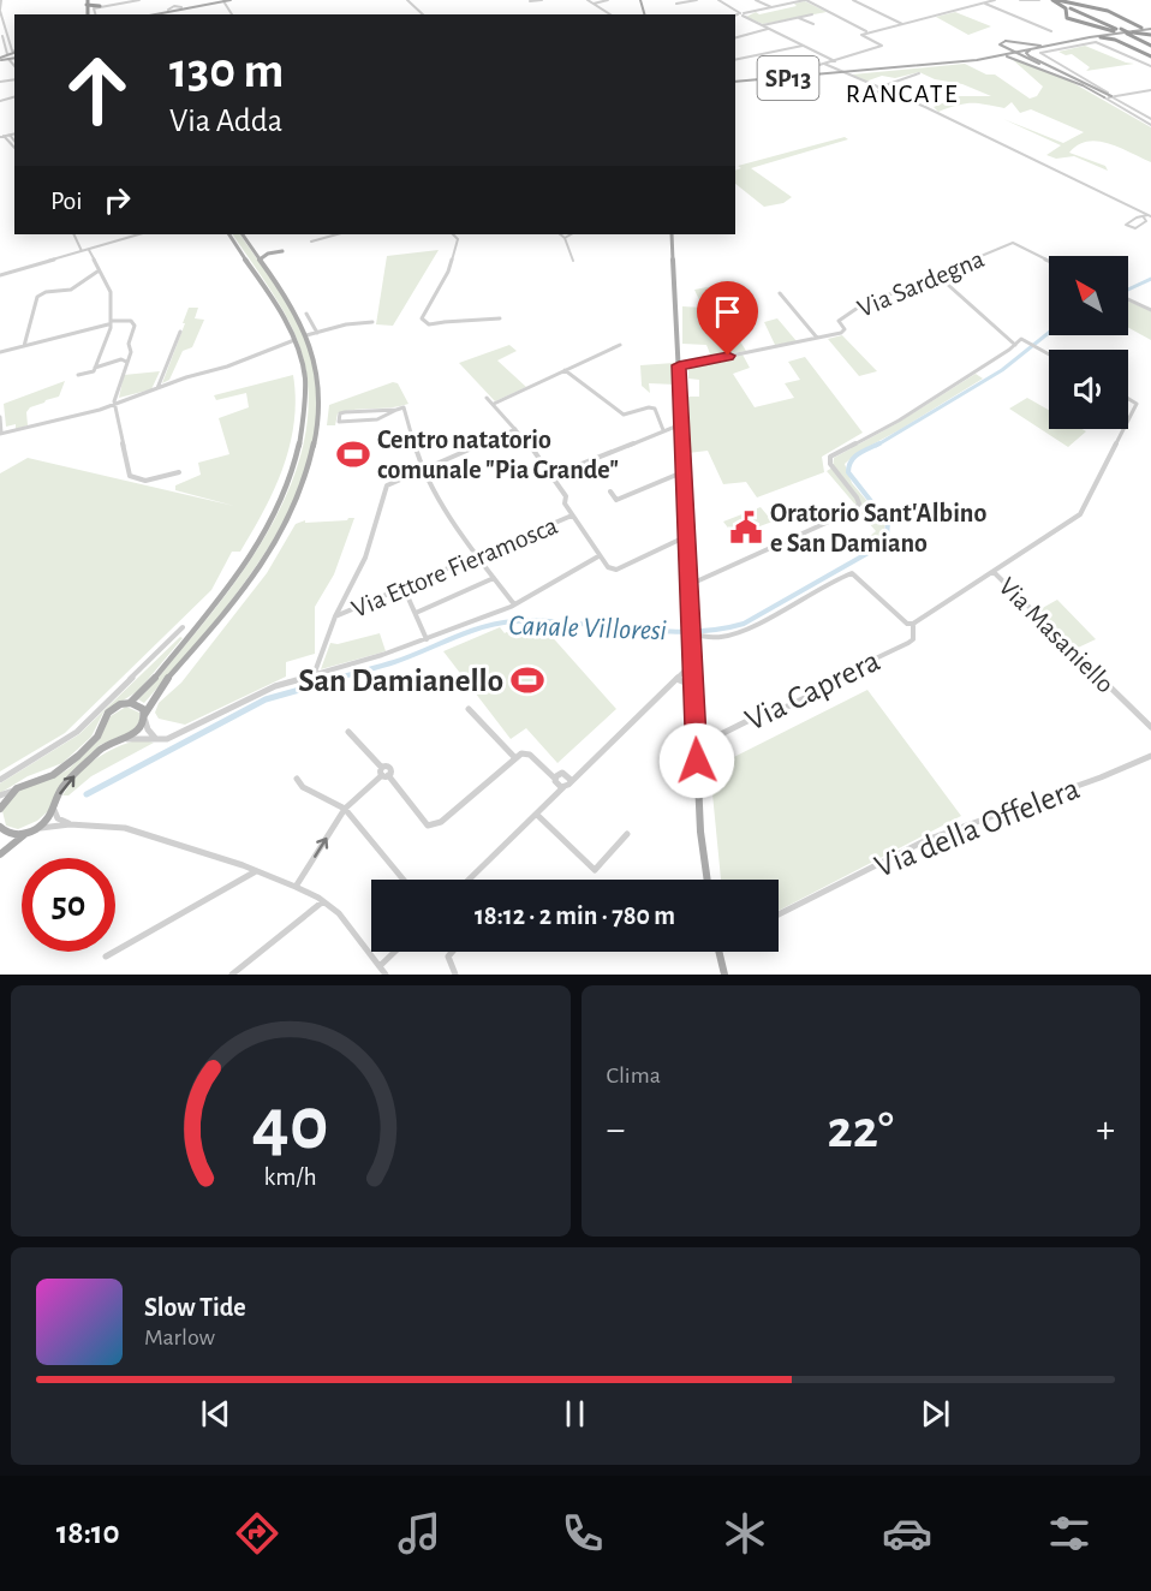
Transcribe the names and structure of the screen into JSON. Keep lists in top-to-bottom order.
{
  "streets": {
    "main road": ["SP13"],
    "street": [
      "Via Sardegna",
      "Via Ettore Fieramosca",
      "Via Masaniello",
      "Via Caprera",
      "Via della Offelera"
    ]
  },
  "districts": ["RANCATE"],
  "water": ["Canale Villoresi"],
  "places": {
    "sports": ["Centro natatorio comunale \"Pia Grande\"", "San Damianello"],
    "public building": ["Oratorio Sant'Albino e San Damiano"]
  },
  "north": "top left",
  "page": {
    "turn": ["130 m", "Via Adda"],
    "then": "Poi",
    "limit": "50",
    "trip": "18:12 · 2 min · 780 m",
    "tile": "Clima",
    "heat": ["−", "22°", "+"],
    "song": ["Slow Tide", "Marlow"],
    "tabs": "18:10",
    "gauge": ["40", "km/h"]
  }
}
